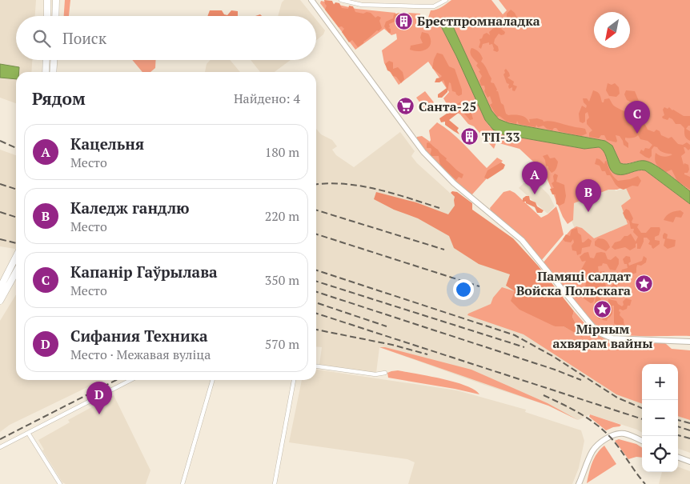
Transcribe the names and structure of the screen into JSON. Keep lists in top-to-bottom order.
{
  "places": {
    "building": ["Брестпромналадка", "ТП-33"],
    "supermarket": ["Санта-25"],
    "place": ["Памяці салдат Войска Польскага", "Мірным ахвярам вайны"]
  },
  "north": "bottom left",
  "page": {
    "search": "Поиск",
    "heading": ["Рядом", "Найдено: 4"],
    "pins": [
      "C",
      "A",
      "B",
      "D"
    ],
    "list": [
      {
        "mark": "A",
        "name": "Кацельня",
        "note": "Место",
        "value": "180 m"
      },
      {
        "mark": "B",
        "name": "Каледж гандлю",
        "note": "Место",
        "value": "220 m"
      },
      {
        "mark": "C",
        "name": "Капанір Гаўрылава",
        "note": "Место",
        "value": "350 m"
      },
      {
        "mark": "D",
        "name": "Сифания Техника",
        "note": "Место · Межавая вуліца",
        "value": "570 m"
      }
    ],
    "map_buttons": ["+", "−"]
  }
}
